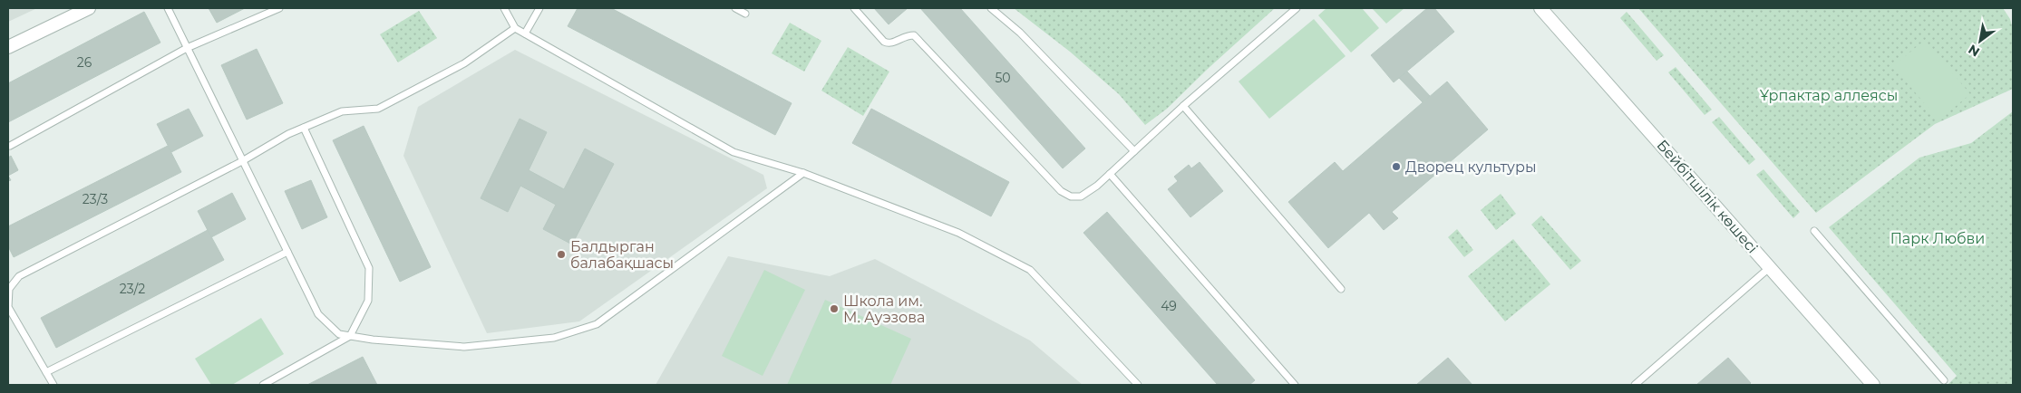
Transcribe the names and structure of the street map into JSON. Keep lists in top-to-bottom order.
{
  "streets": {
    "street": ["Бейбітшілік көшесі"]
  },
  "parks": ["Ұрпактар аллеясы", "Парк Любви"],
  "places": ["Дворец культуры", "Балдырган балабақшасы", "Школа им. М. Ауэзова"],
  "house_numbers": [
    "26",
    "50",
    "23/3",
    "23/2",
    "49"
  ],
  "north": "bottom left"
}
